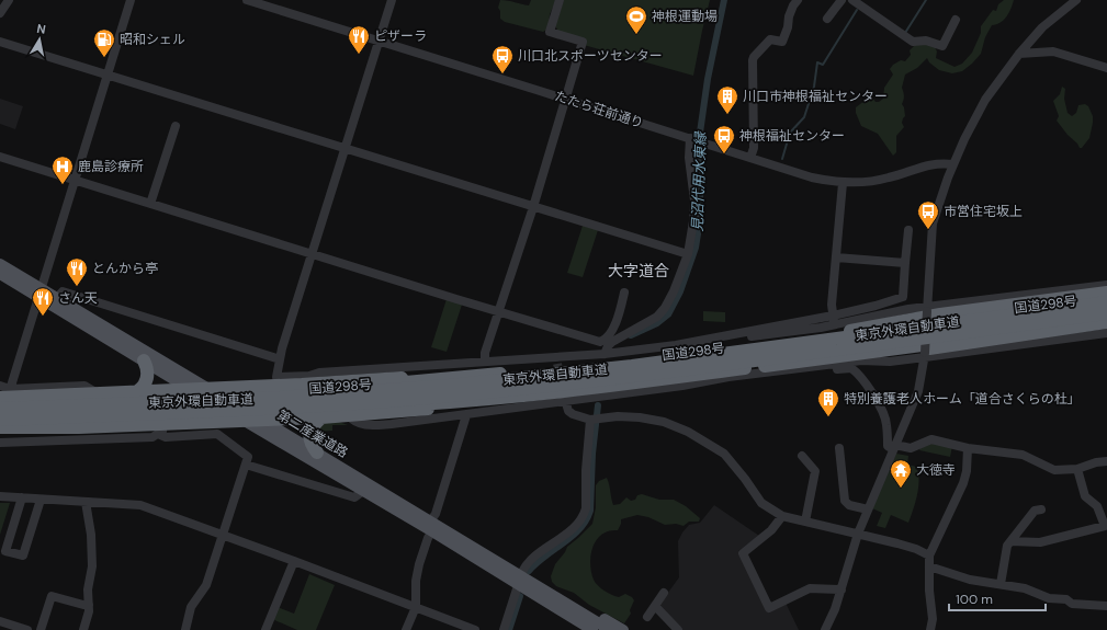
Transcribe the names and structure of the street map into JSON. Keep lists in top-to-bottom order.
{
  "streets": {
    "highway": ["国道298号", "東京外環自動車道"],
    "main road": ["第二産業道路"],
    "street": ["たたら荘前通り"]
  },
  "districts": ["大字道合"],
  "water": ["見沼代用水東縁"],
  "places": {
    "sports": ["神根運動場"],
    "restaurant": ["ピザーラ", "とんから亭", "さん天"],
    "fuel station": ["昭和シェル"],
    "bus stop": ["川口北スポーツセンター", "神根福祉センター", "市営住宅坂上"],
    "building": ["川口市神根福祉センター", "特別養護老人ホーム「道合さくらの杜」"],
    "hospital": ["鹿島診療所"],
    "temple": ["大徳寺"]
  },
  "scale_bar": "100 m",
  "north": "top"
}
